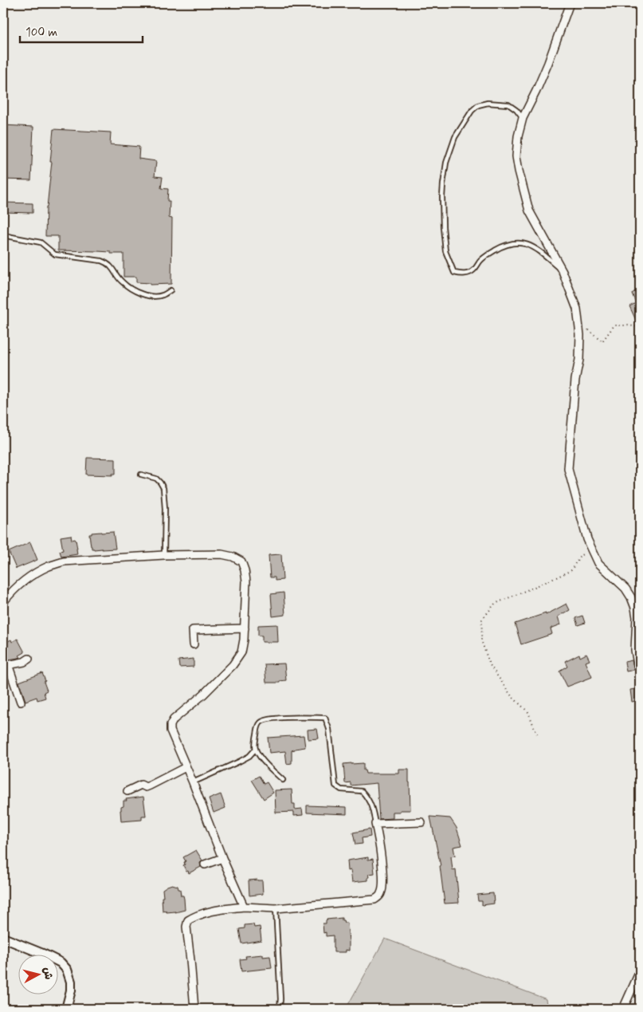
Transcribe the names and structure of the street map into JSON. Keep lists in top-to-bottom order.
{
  "scale_bar": "100 m",
  "north": "right"
}
